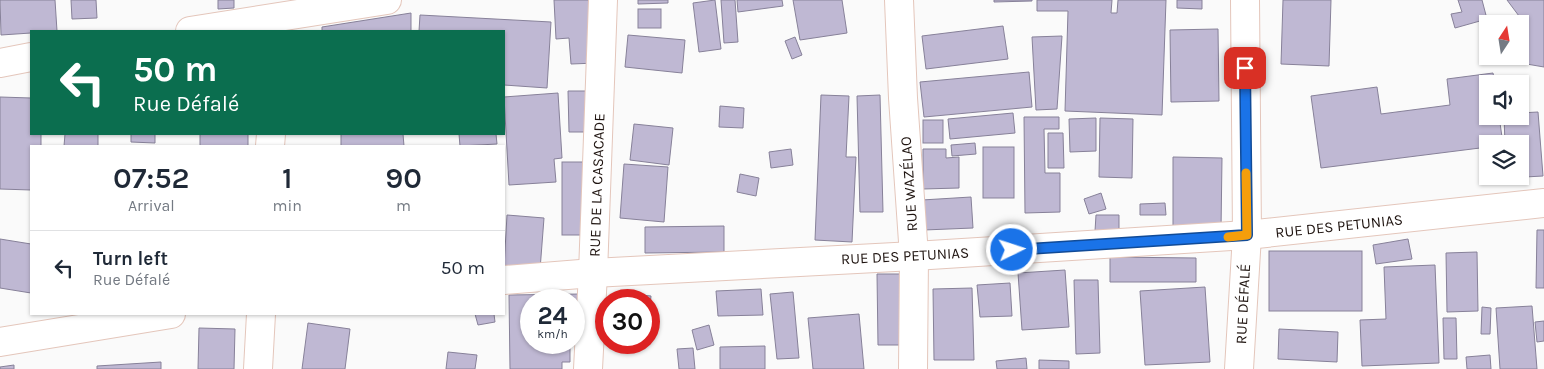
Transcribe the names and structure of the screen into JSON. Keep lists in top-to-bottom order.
{
  "streets": {
    "street": [
      "RUE WAZÉLAO",
      "RUE DE LA CASACADE",
      "RUE DES PETUNIAS",
      "RUE DÉFALÉ"
    ]
  },
  "crossings": [
    ["RUE WAZÉLAO", "RUE DES PETUNIAS"],
    ["RUE DE LA CASACADE", "RUE DES PETUNIAS"],
    ["RUE DES PETUNIAS", "RUE DÉFALÉ"]
  ],
  "north": "top",
  "page": {
    "turn": ["50 m", "Rue Défalé"],
    "eta": [
      "07:52",
      "Arrival",
      "1",
      "min",
      "90",
      "m"
    ],
    "list": [
      {
        "name": "Turn left",
        "note": "Rue Défalé",
        "value": "50 m"
      }
    ],
    "speed": "24 km/h",
    "limit": "30"
  }
}
